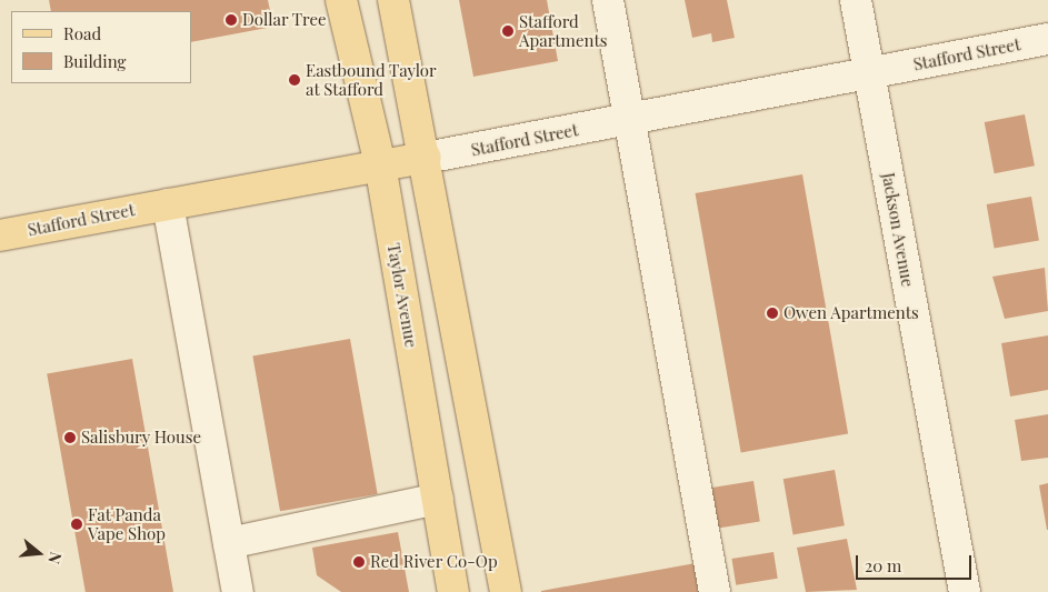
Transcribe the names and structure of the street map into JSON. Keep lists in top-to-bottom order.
{
  "streets": {
    "main road": ["Stafford Street", "Taylor Avenue"],
    "street": ["Jackson Avenue"]
  },
  "crossings": [
    ["Stafford Street", "Jackson Avenue"],
    ["Stafford Street", "Taylor Avenue"]
  ],
  "places": [
    "Dollar Tree",
    "Stafford Apartments",
    "Eastbound Taylor at Stafford",
    "Owen Apartments",
    "Salisbury House",
    "Fat Panda Vape Shop",
    "Red River Co-Op"
  ],
  "legend": ["Road", "Building"],
  "scale_bar": "20 m",
  "north": "right"
}
